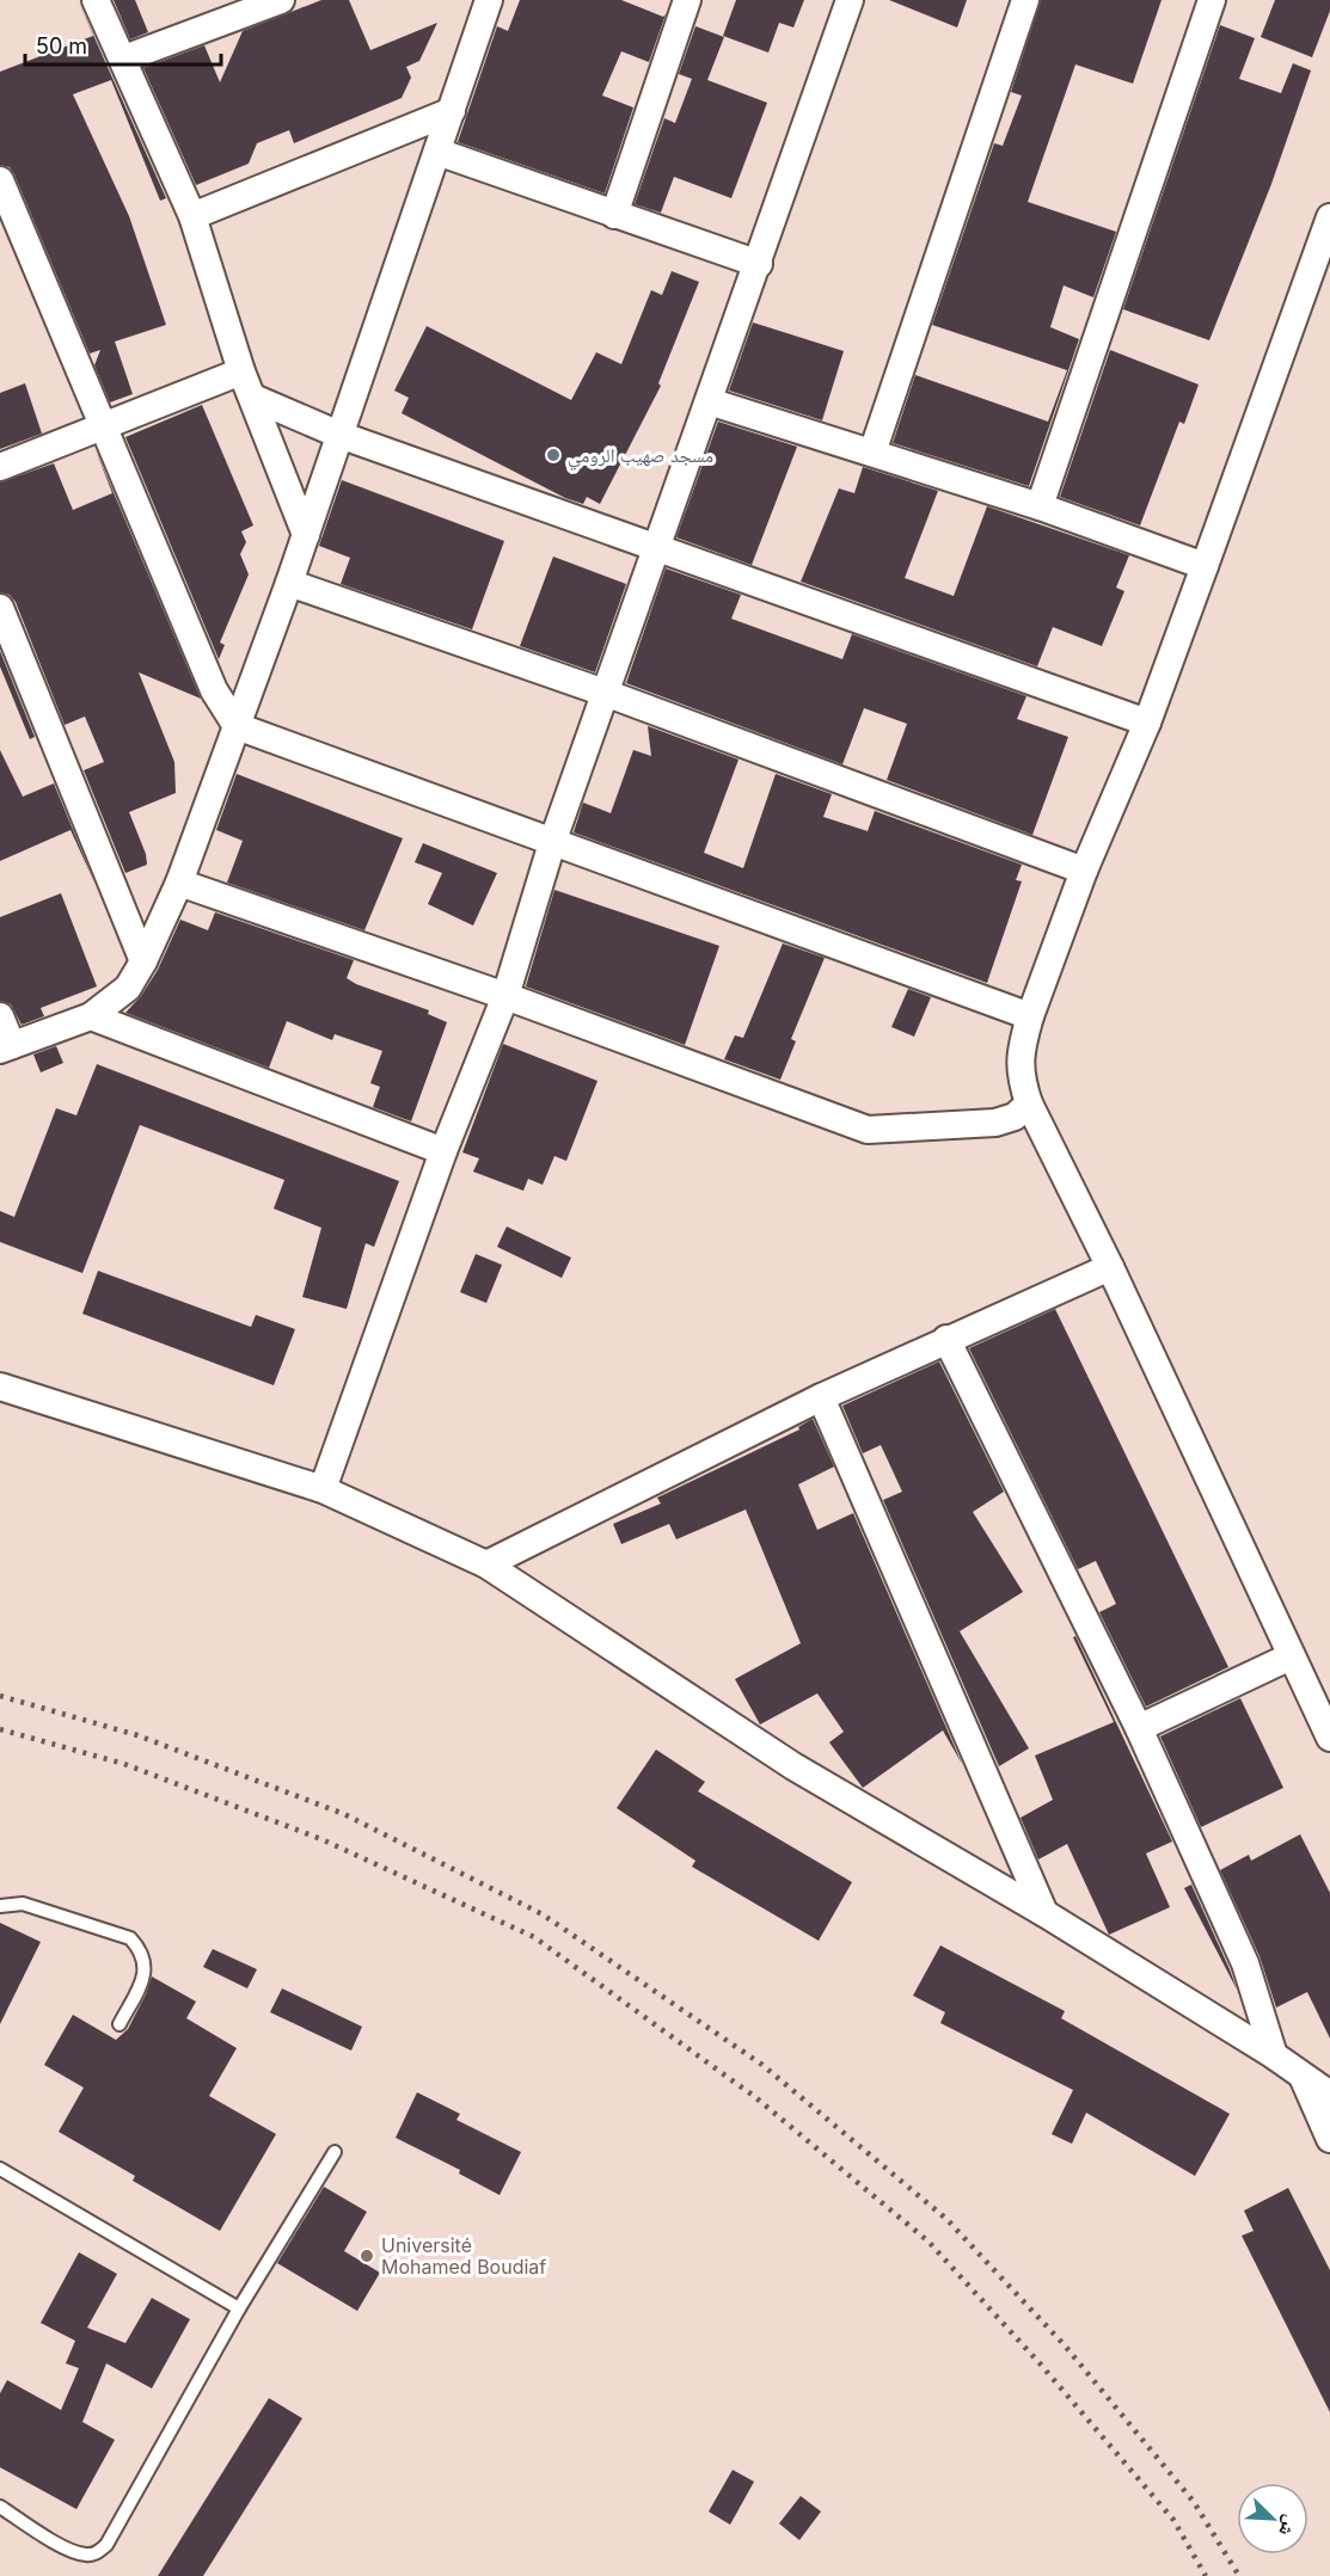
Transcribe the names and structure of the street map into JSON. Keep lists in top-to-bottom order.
{
  "places": ["مسجد صهيب الرومي", "Université Mohamed Boudiaf"],
  "scale_bar": "50 m",
  "north": "bottom right"
}
